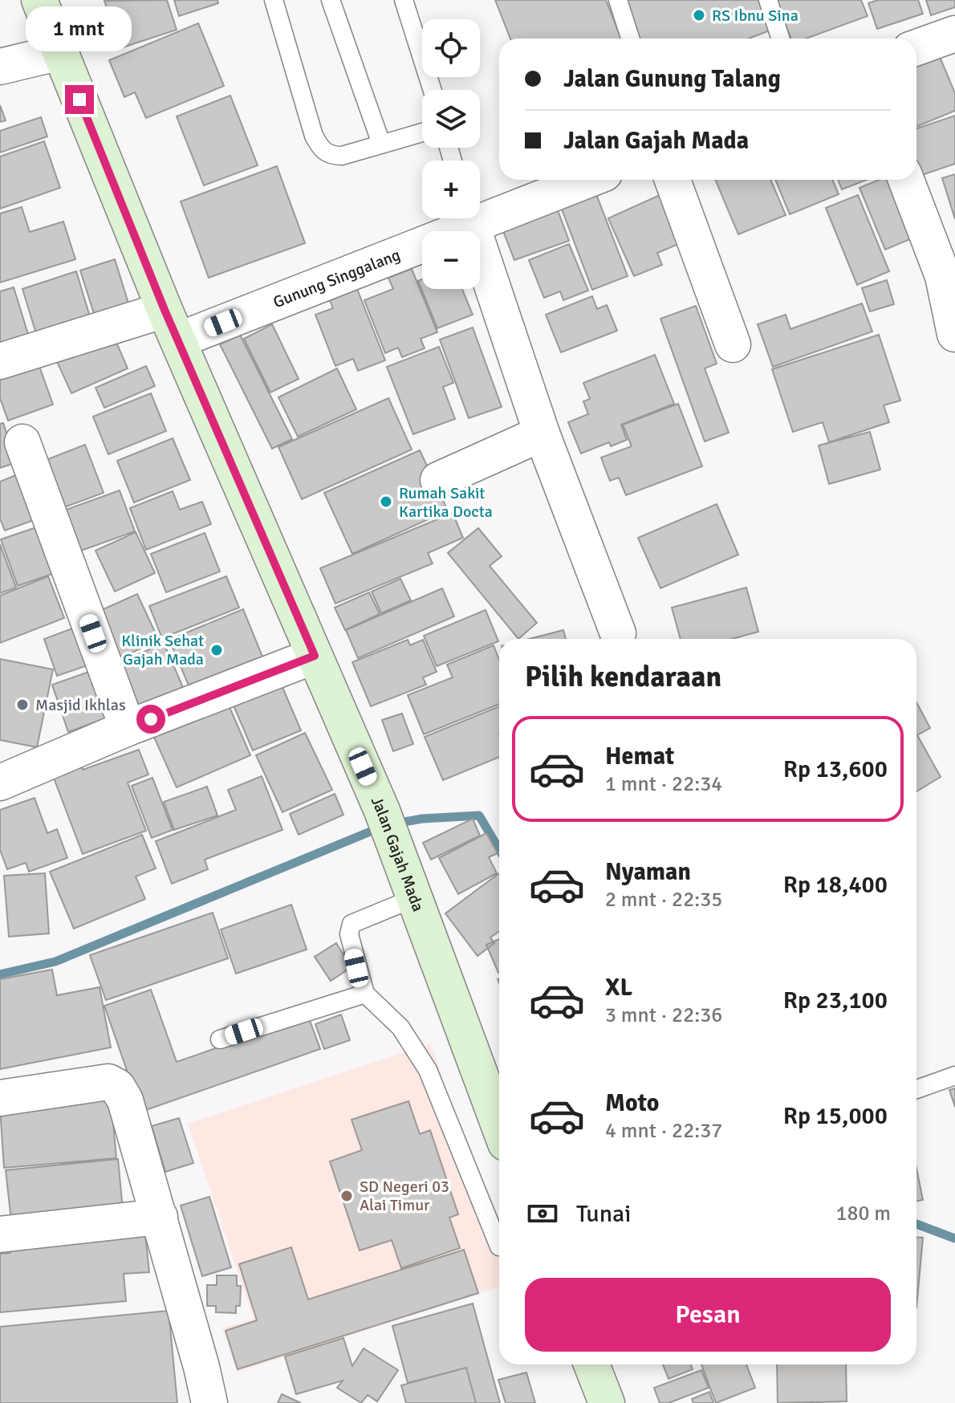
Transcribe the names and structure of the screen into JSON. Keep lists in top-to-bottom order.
{
  "streets": {
    "main road": ["Jalan Gajah Mada"],
    "street": ["Gunung Singgalang"]
  },
  "crossings": [
    ["Gunung Singgalang", "Jalan Gajah Mada"]
  ],
  "places": [
    "RS Ibnu Sina",
    "Rumah Sakit Kartika Docta",
    "Klinik Sehat Gajah Mada",
    "Masjid Ikhlas",
    "SD Negeri 03 Alai Timur"
  ],
  "page": {
    "bubble": "1 mnt",
    "map_buttons": ["+", "−"],
    "banner": ["Jalan Gunung Talang", "Jalan Gajah Mada"],
    "heading": "Pilih kendaraan",
    "list": [
      {
        "name": "Hemat",
        "note": "1 mnt · 22:34",
        "value": "Rp 13,600"
      },
      {
        "name": "Nyaman",
        "note": "2 mnt · 22:35",
        "value": "Rp 18,400"
      },
      {
        "name": "XL",
        "note": "3 mnt · 22:36",
        "value": "Rp 23,100"
      },
      {
        "name": "Moto",
        "note": "4 mnt · 22:37",
        "value": "Rp 15,000"
      }
    ],
    "pay": ["Tunai", "180 m"],
    "buttons": "Pesan"
  }
}
